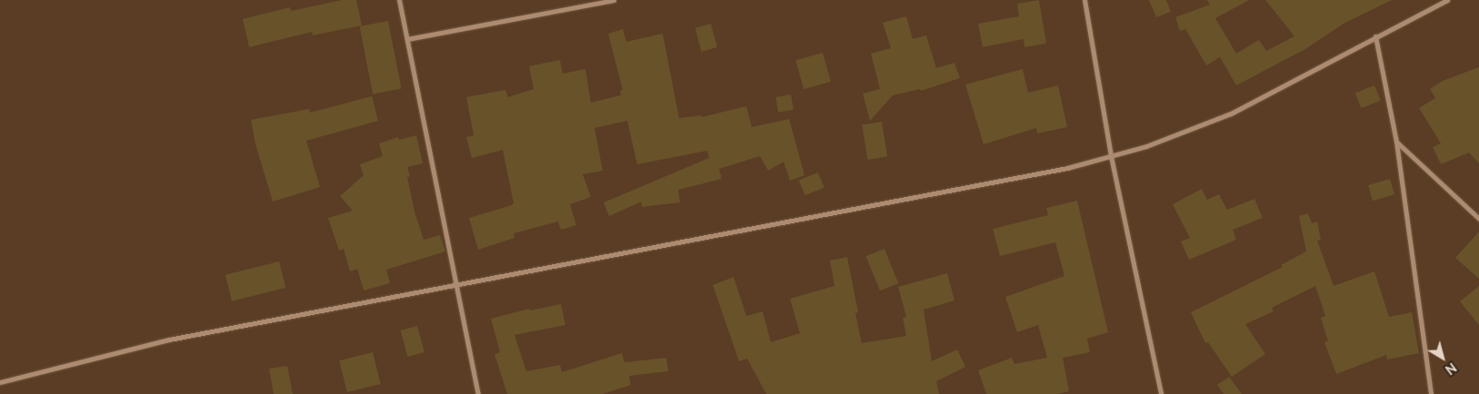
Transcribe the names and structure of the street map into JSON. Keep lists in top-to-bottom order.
{
  "north": "bottom right"
}
